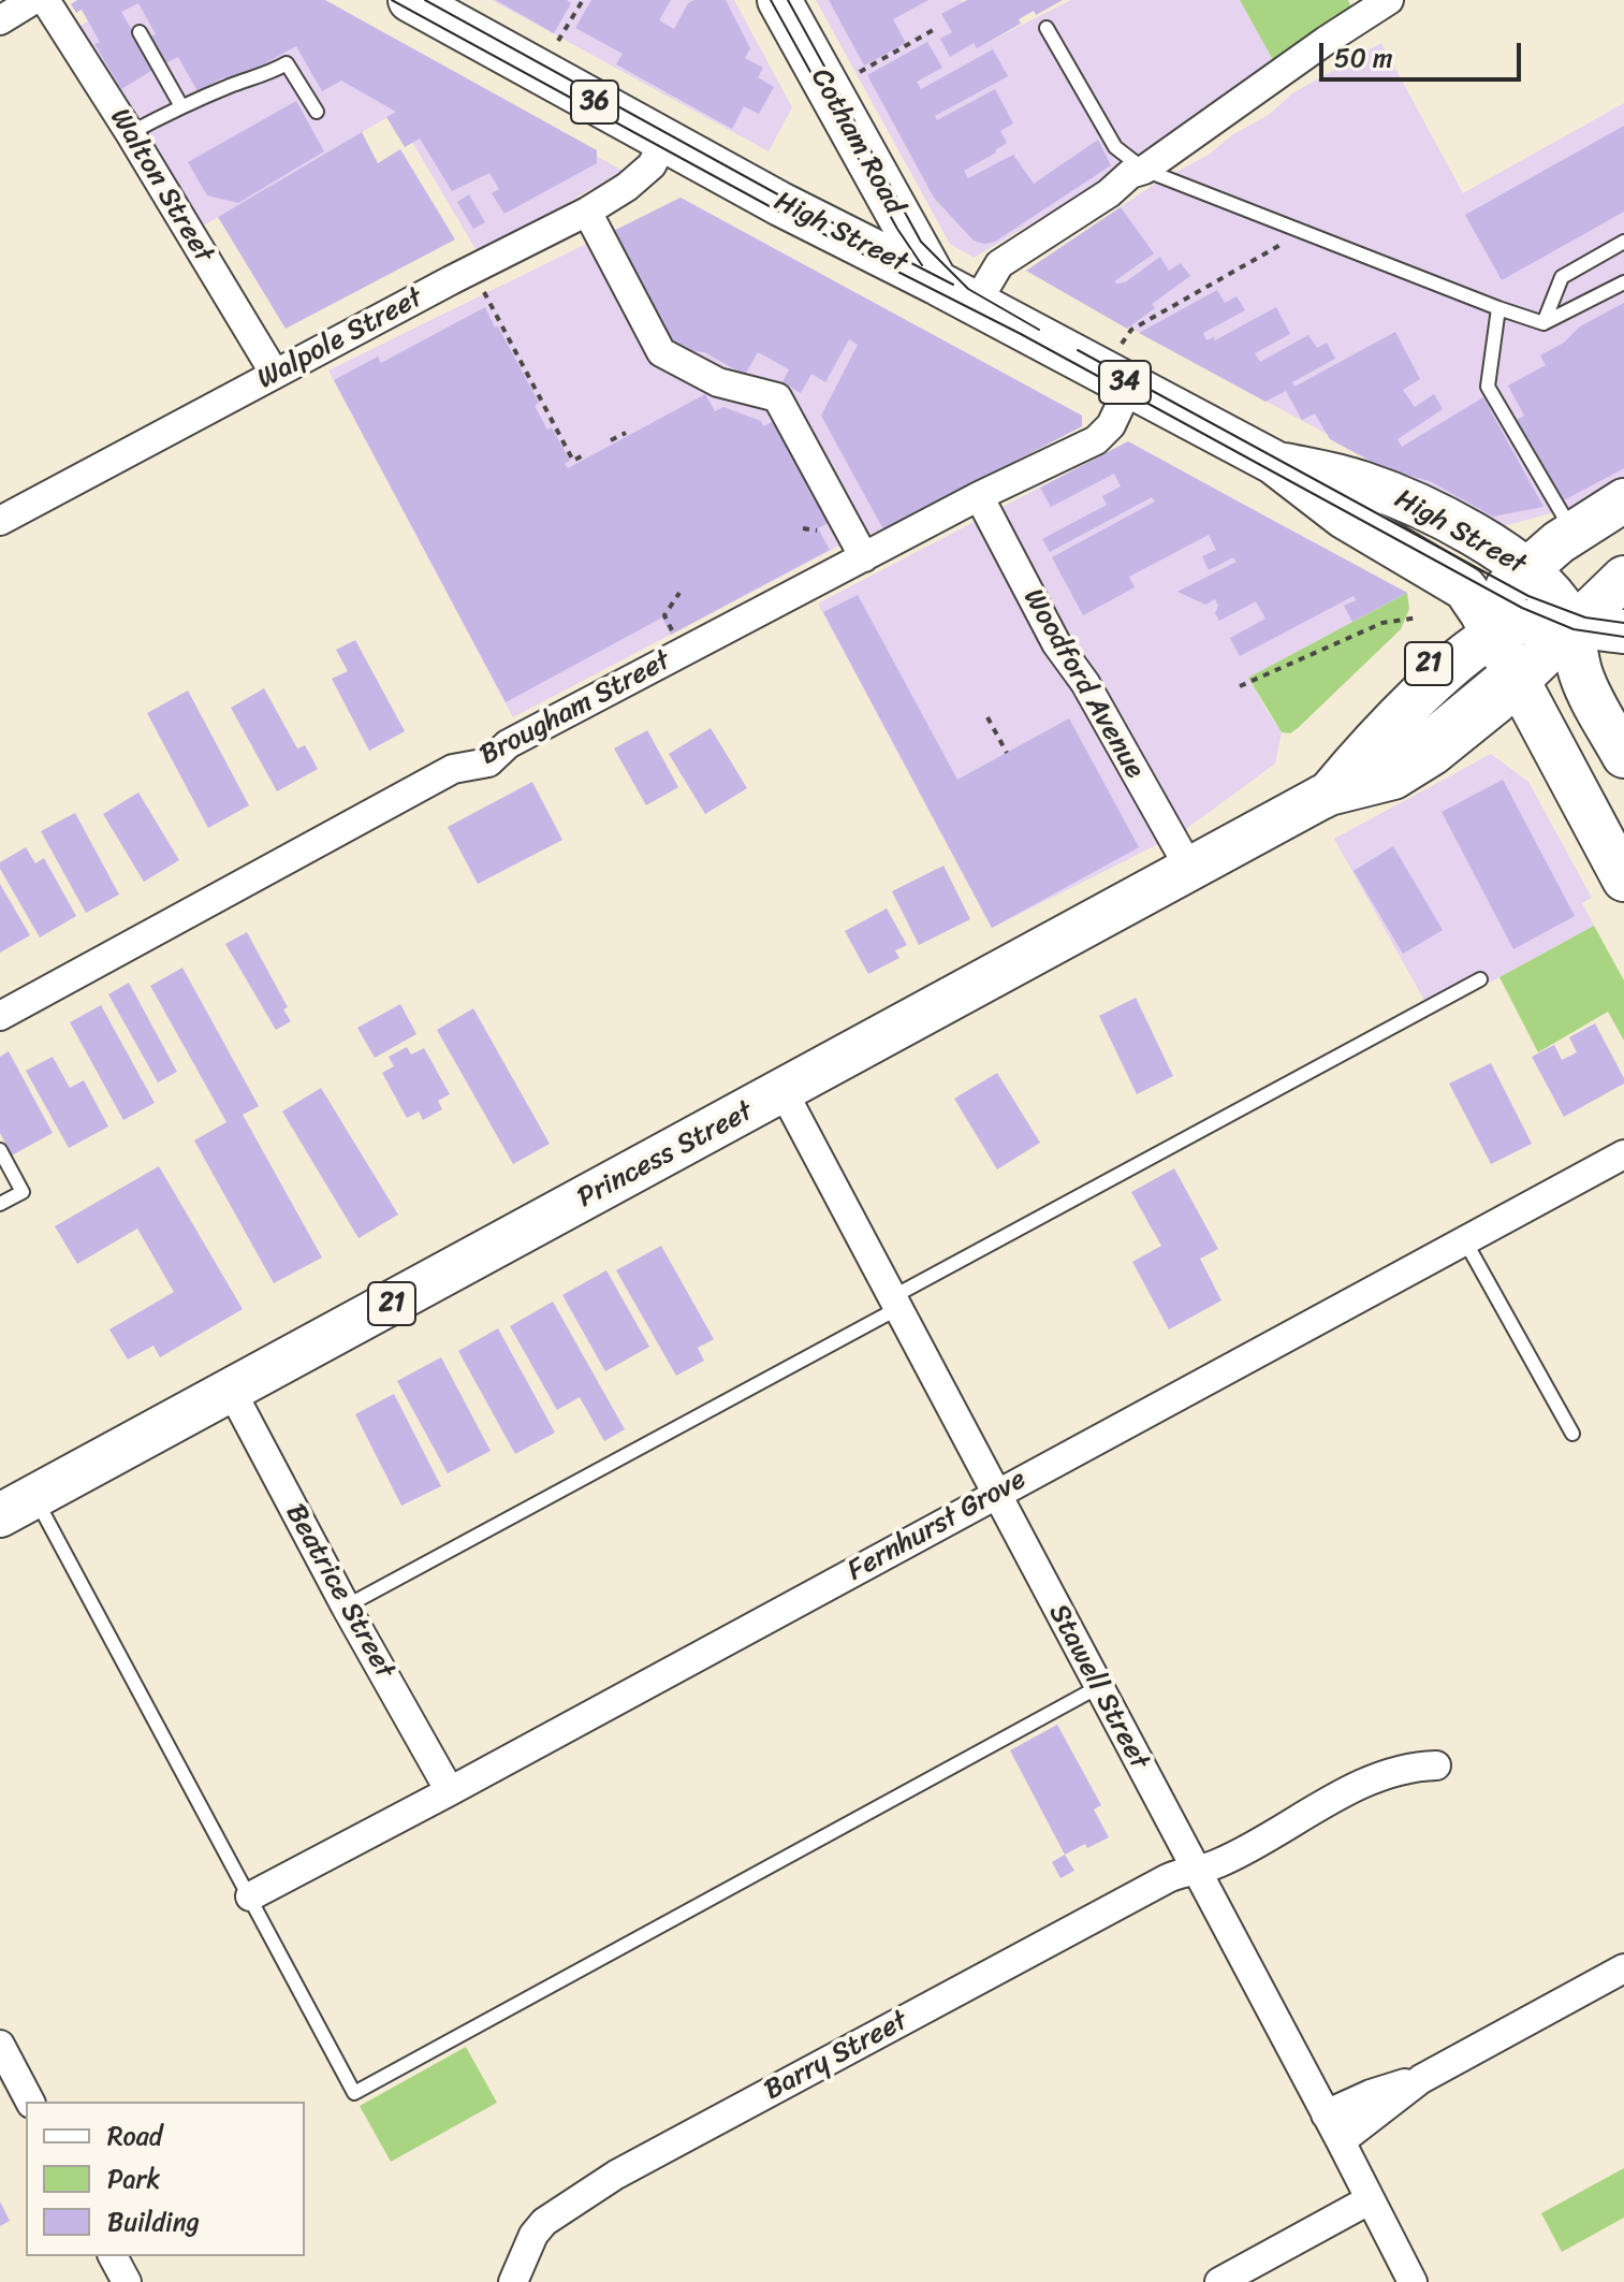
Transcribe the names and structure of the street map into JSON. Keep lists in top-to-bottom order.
{
  "streets": {
    "main road": [
      "36",
      "Cotham Road",
      "High Street",
      "34",
      "21",
      "Princess Street"
    ],
    "street": [
      "Walton Street",
      "Walpole Street",
      "Woodford Avenue",
      "Brougham Street",
      "Fernhurst Grove",
      "Beatrice Street",
      "Stawell Street",
      "Barry Street"
    ]
  },
  "crossings": [
    ["Cotham Road", "High Street"],
    ["Walton Street", "Walpole Street"],
    ["High Street", "Walpole Street"],
    ["High Street", "34"],
    ["High Street", "21"],
    ["High Street", "Brougham Street"],
    ["High Street", "Princess Street"],
    ["34", "21"],
    ["34", "Princess Street"],
    ["21", "Princess Street"],
    ["Woodford Avenue", "Brougham Street"],
    ["Woodford Avenue", "Princess Street"],
    ["Princess Street", "Beatrice Street"],
    ["Princess Street", "Stawell Street"],
    ["Fernhurst Grove", "Beatrice Street"],
    ["Fernhurst Grove", "Stawell Street"],
    ["Stawell Street", "Barry Street"]
  ],
  "legend": ["Road", "Park", "Building"],
  "scale_bar": "50 m"
}
